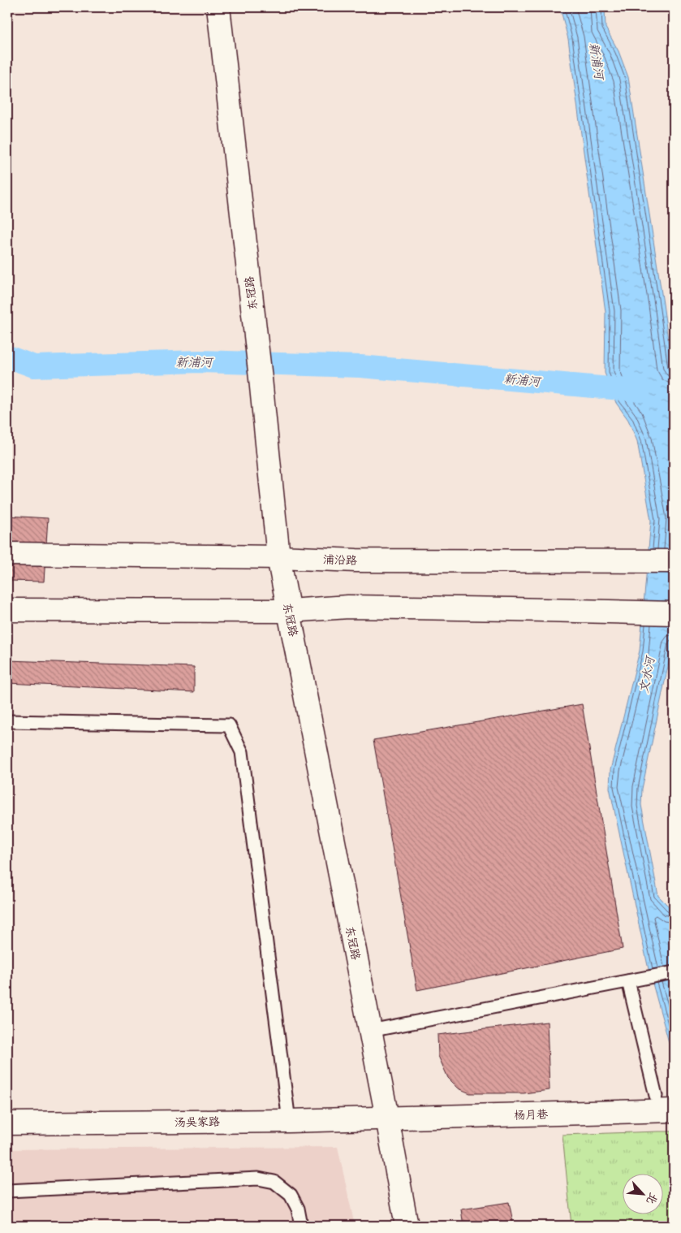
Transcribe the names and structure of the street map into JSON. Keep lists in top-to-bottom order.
{
  "streets": {
    "main road": [
      "东冠路",
      "浦沿路",
      "杨月巷",
      "汤吴家路"
    ]
  },
  "crossings": [
    ["东冠路", "浦沿路"],
    ["东冠路", "杨月巷"],
    ["东冠路", "汤吴家路"],
    ["杨月巷", "汤吴家路"]
  ],
  "water": ["新浦河", "文水河"],
  "north": "bottom right"
}
